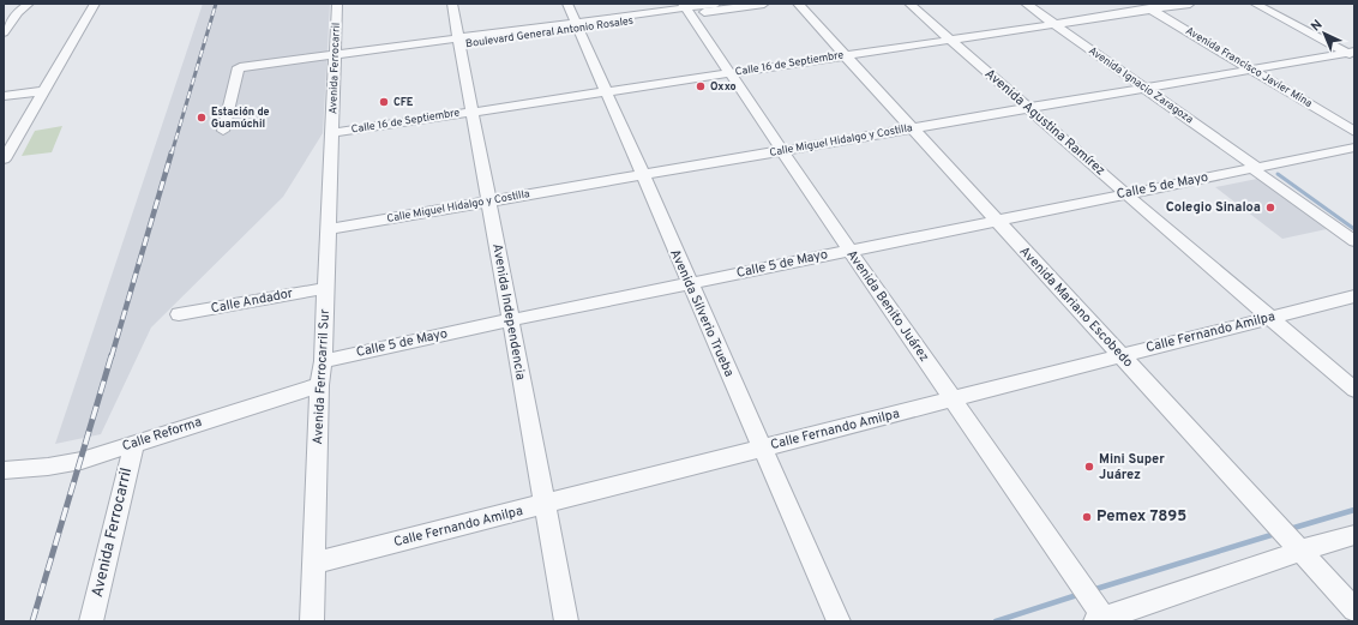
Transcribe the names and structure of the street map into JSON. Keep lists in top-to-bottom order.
{
  "streets": {
    "street": [
      "Boulevard General Antonio Rosales",
      "Calle 16 de Septiembre",
      "Avenida Francisco Javier Mina",
      "Avenida Ferrocarril",
      "Avenida Ignacio Zaragoza",
      "Avenida Agustina Ramírez",
      "Calle Miguel Hidalgo y Costilla",
      "Calle 5 de Mayo",
      "Calle Andador",
      "Avenida Benito Juárez",
      "Avenida Mariano Escobedo",
      "Avenida Independencia",
      "Avenida Silverio Trueba",
      "Calle Fernando Amilpa",
      "Avenida Ferrocarril Sur",
      "Calle Reforma"
    ]
  },
  "crossings": [
    ["Boulevard General Antonio Rosales", "Avenida Ferrocarril"],
    ["Boulevard General Antonio Rosales", "Avenida Benito Juárez"],
    ["Boulevard General Antonio Rosales", "Avenida Independencia"],
    ["Boulevard General Antonio Rosales", "Avenida Silverio Trueba"],
    ["Calle 16 de Septiembre", "Avenida Francisco Javier Mina"],
    ["Calle 16 de Septiembre", "Avenida Ferrocarril"],
    ["Calle 16 de Septiembre", "Avenida Ignacio Zaragoza"],
    ["Calle 16 de Septiembre", "Avenida Agustina Ramírez"],
    ["Calle 16 de Septiembre", "Avenida Benito Juárez"],
    ["Calle 16 de Septiembre", "Avenida Mariano Escobedo"],
    ["Calle 16 de Septiembre", "Avenida Independencia"],
    ["Calle 16 de Septiembre", "Avenida Silverio Trueba"],
    ["Calle 16 de Septiembre", "Avenida Ferrocarril Sur"],
    ["Avenida Francisco Javier Mina", "Calle Miguel Hidalgo y Costilla"],
    ["Avenida Ferrocarril", "Avenida Ferrocarril Sur"],
    ["Avenida Ferrocarril", "Calle Reforma"],
    ["Avenida Ignacio Zaragoza", "Calle Miguel Hidalgo y Costilla"],
    ["Avenida Ignacio Zaragoza", "Calle 5 de Mayo"],
    ["Avenida Agustina Ramírez", "Calle Miguel Hidalgo y Costilla"],
    ["Avenida Agustina Ramírez", "Calle 5 de Mayo"],
    ["Avenida Agustina Ramírez", "Calle Fernando Amilpa"],
    ["Calle Miguel Hidalgo y Costilla", "Avenida Benito Juárez"],
    ["Calle Miguel Hidalgo y Costilla", "Avenida Mariano Escobedo"],
    ["Calle Miguel Hidalgo y Costilla", "Avenida Independencia"],
    ["Calle Miguel Hidalgo y Costilla", "Avenida Silverio Trueba"],
    ["Calle Miguel Hidalgo y Costilla", "Avenida Ferrocarril Sur"],
    ["Calle 5 de Mayo", "Avenida Benito Juárez"],
    ["Calle 5 de Mayo", "Avenida Mariano Escobedo"],
    ["Calle 5 de Mayo", "Avenida Independencia"],
    ["Calle 5 de Mayo", "Avenida Silverio Trueba"],
    ["Calle 5 de Mayo", "Avenida Ferrocarril Sur"],
    ["Calle Andador", "Avenida Ferrocarril Sur"],
    ["Avenida Benito Juárez", "Calle Fernando Amilpa"],
    ["Avenida Mariano Escobedo", "Calle Fernando Amilpa"],
    ["Avenida Independencia", "Calle Fernando Amilpa"],
    ["Avenida Silverio Trueba", "Calle Fernando Amilpa"],
    ["Calle Fernando Amilpa", "Avenida Ferrocarril Sur"],
    ["Avenida Ferrocarril Sur", "Calle Reforma"]
  ],
  "places": [
    "Oxxo",
    "CFE",
    "Estación de Guamúchil",
    "Colegio Sinaloa",
    "Mini Super Juárez",
    "Pemex 7895"
  ],
  "north": "top left"
}
